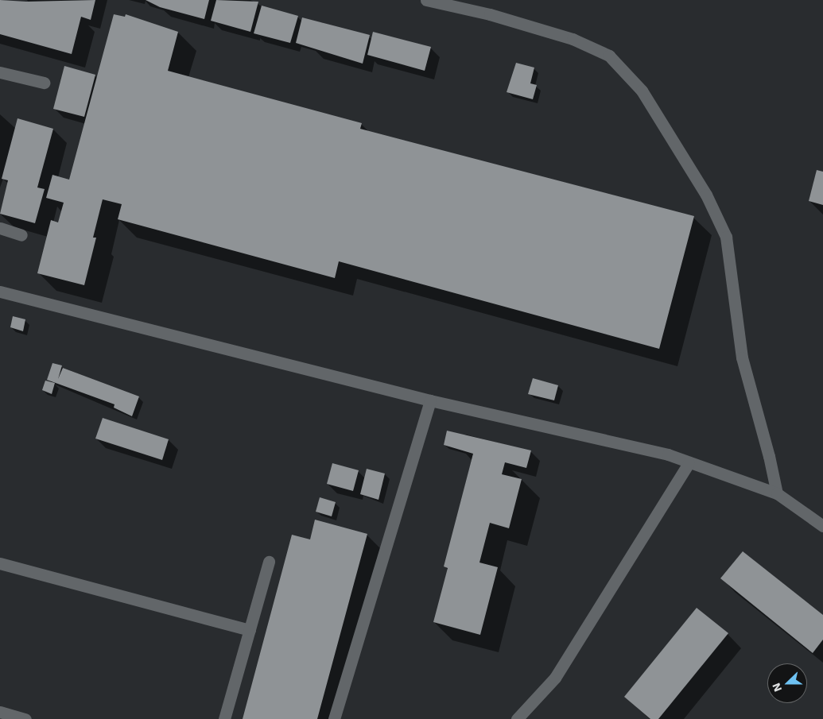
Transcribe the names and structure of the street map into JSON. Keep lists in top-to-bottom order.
{
  "north": "left"
}
